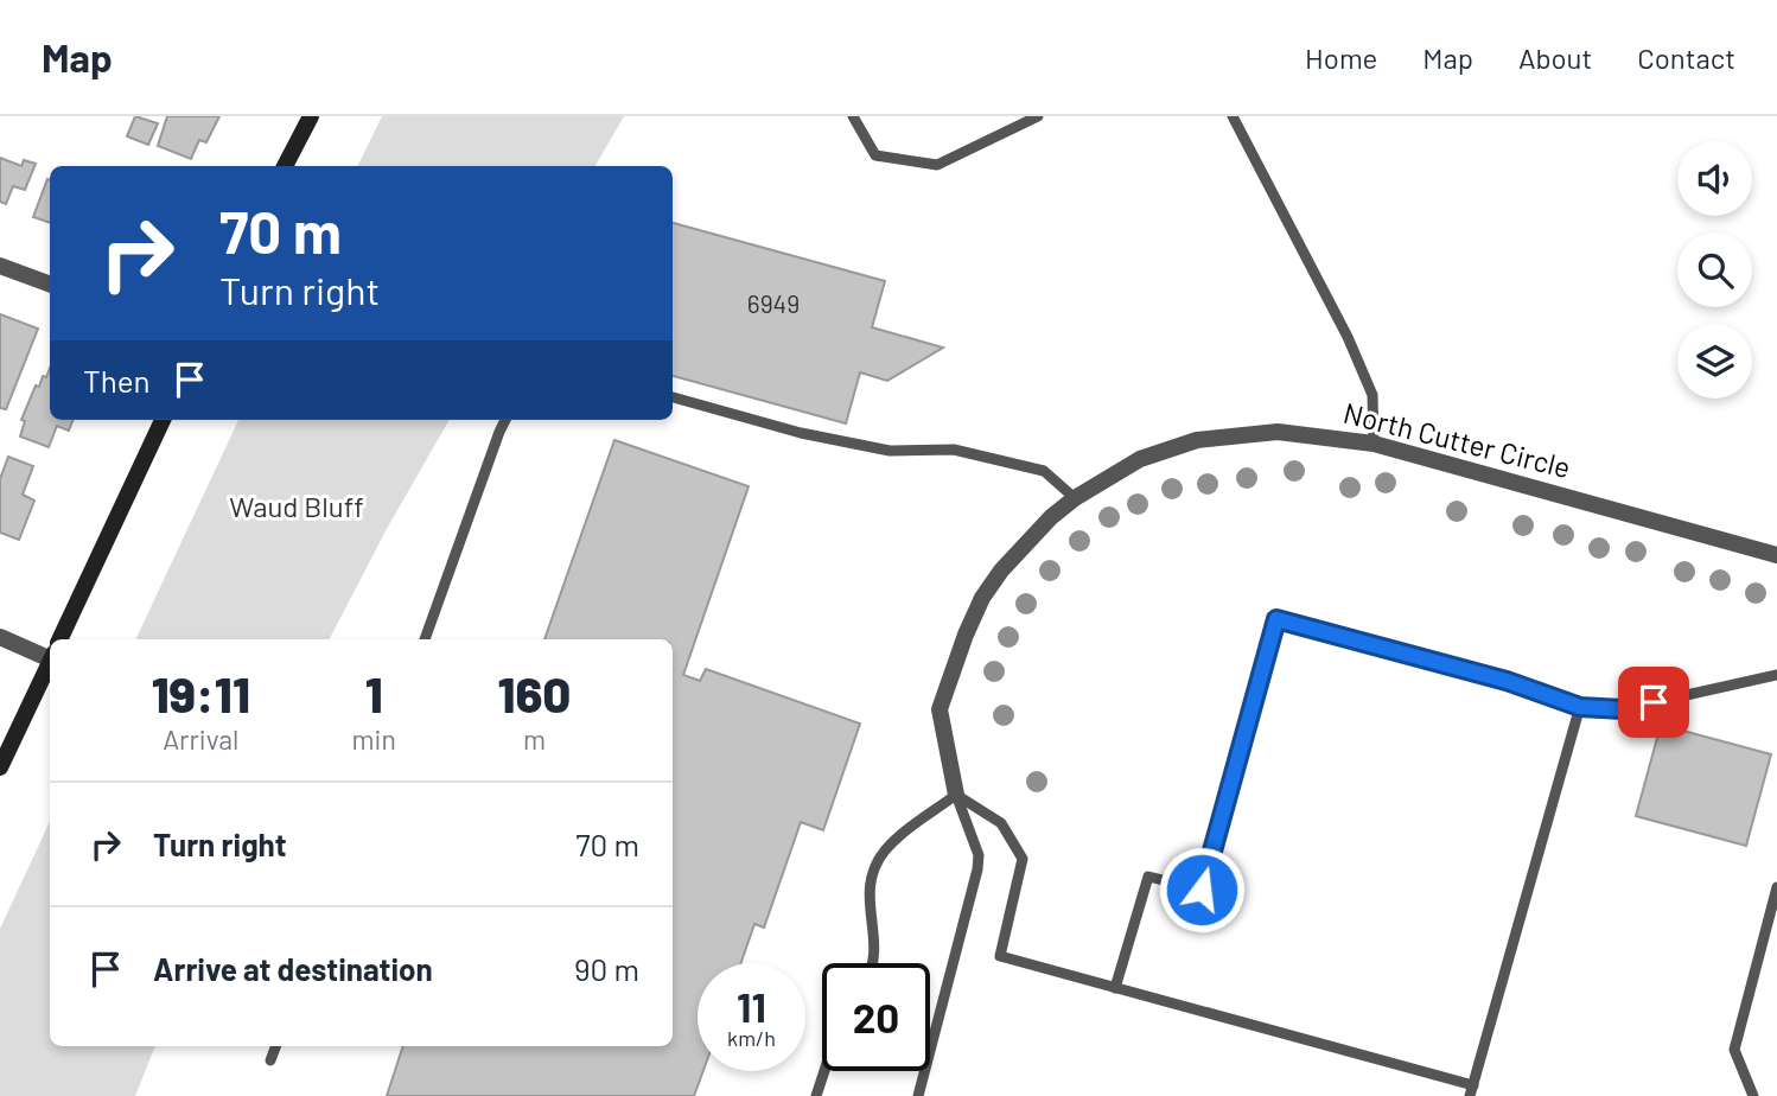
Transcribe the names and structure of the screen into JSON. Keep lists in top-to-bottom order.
{
  "streets": {
    "street": ["North Cutter Circle"]
  },
  "parks": ["Waud Bluff"],
  "house_numbers": ["6949"],
  "page": {
    "header": "Map",
    "nav": [
      "Home",
      "Map",
      "About",
      "Contact"
    ],
    "turn": ["70 m", "Turn right"],
    "then": "Then",
    "eta": [
      "19:11",
      "Arrival",
      "1",
      "min",
      "160",
      "m"
    ],
    "list": [
      {
        "name": "Turn right",
        "value": "70 m"
      },
      {
        "name": "Arrive at destination",
        "value": "90 m"
      }
    ],
    "speed": "11 km/h",
    "limit": "20"
  }
}
